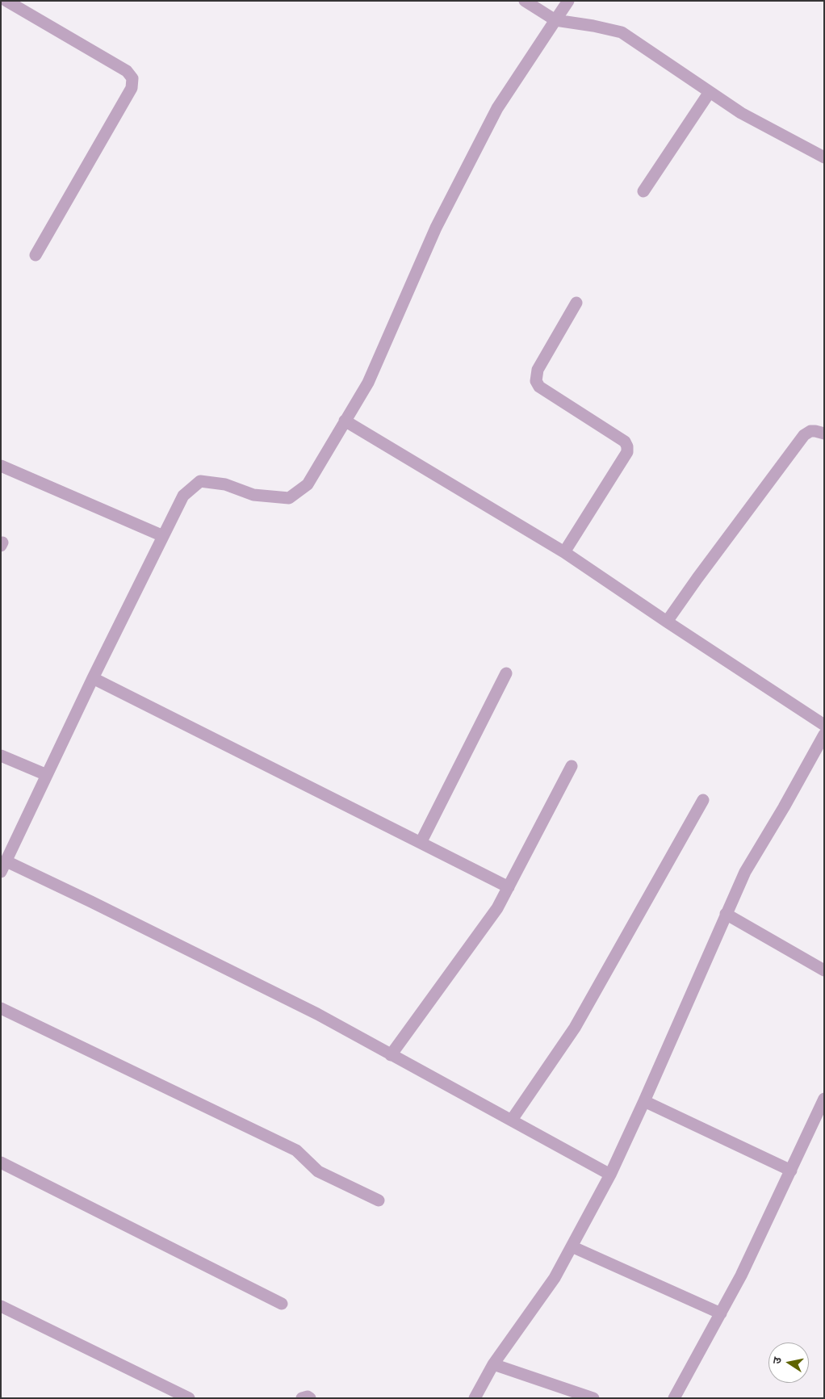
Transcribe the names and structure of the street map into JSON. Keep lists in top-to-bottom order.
{
  "north": "left"
}
